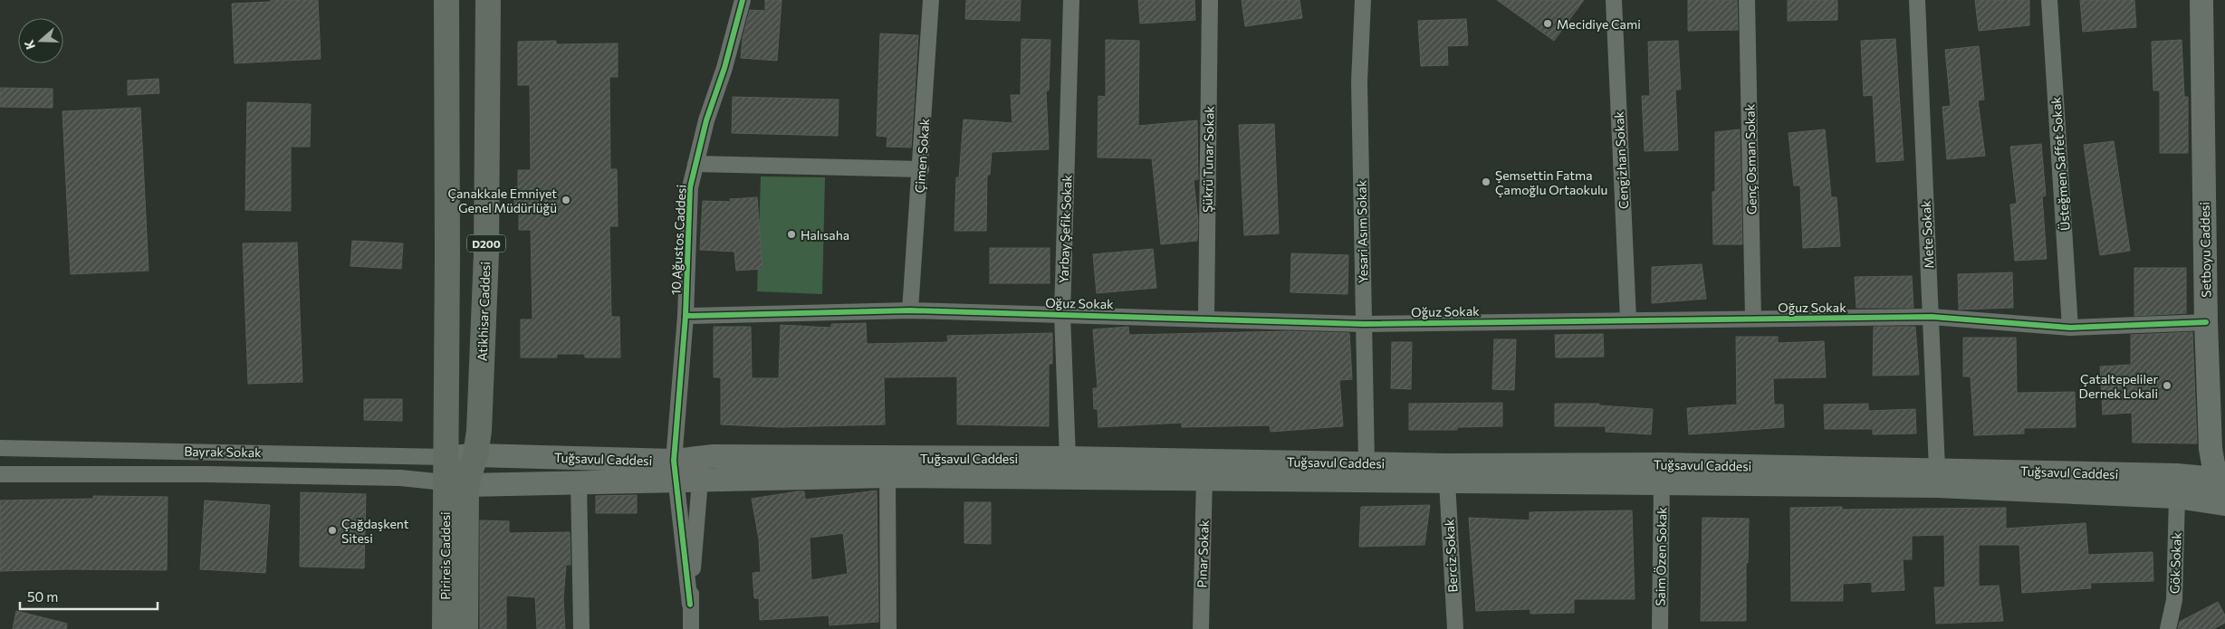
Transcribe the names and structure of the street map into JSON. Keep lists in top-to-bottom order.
{
  "streets": {
    "highway": ["D200", "Atikhisar Caddesi", "Pirireis Caddesi"],
    "main road": ["Setboyu Caddesi", "Tuğsavul Caddesi"],
    "street": [
      "Çimen Sokak",
      "Şükrü Tunar Sokak",
      "Genç Osman Sokak",
      "Cengizhan Sokak",
      "Üsteğmen Saffet Sokak",
      "Yarbay Şefik Sokak",
      "Yesari Asım Sokak",
      "Mete Sokak",
      "10 Ağustos Caddesi",
      "Oğuz Sokak",
      "Bayrak Sokak",
      "Pınar Sokak",
      "Berciz Sokak",
      "Saim Özen Sokak",
      "Gök Sokak"
    ]
  },
  "crossings": [
    ["Çimen Sokak", "Oğuz Sokak"],
    ["Şükrü Tunar Sokak", "Oğuz Sokak"],
    ["Genç Osman Sokak", "Oğuz Sokak"],
    ["Cengizhan Sokak", "Oğuz Sokak"],
    ["Üsteğmen Saffet Sokak", "Oğuz Sokak"],
    ["Yarbay Şefik Sokak", "Oğuz Sokak"],
    ["Yarbay Şefik Sokak", "Tuğsavul Caddesi"],
    ["Yesari Asım Sokak", "Oğuz Sokak"],
    ["Yesari Asım Sokak", "Tuğsavul Caddesi"],
    ["Mete Sokak", "Oğuz Sokak"],
    ["Mete Sokak", "Tuğsavul Caddesi"],
    ["10 Ağustos Caddesi", "Oğuz Sokak"],
    ["10 Ağustos Caddesi", "Tuğsavul Caddesi"],
    ["D200", "Atikhisar Caddesi"],
    ["D200", "Bayrak Sokak"],
    ["D200", "Tuğsavul Caddesi"],
    ["D200", "Pirireis Caddesi"],
    ["Setboyu Caddesi", "Oğuz Sokak"],
    ["Setboyu Caddesi", "Tuğsavul Caddesi"],
    ["Atikhisar Caddesi", "Bayrak Sokak"],
    ["Atikhisar Caddesi", "Tuğsavul Caddesi"],
    ["Atikhisar Caddesi", "Pirireis Caddesi"],
    ["Bayrak Sokak", "Tuğsavul Caddesi"],
    ["Bayrak Sokak", "Pirireis Caddesi"]
  ],
  "places": [
    "Mecidiye Cami",
    "Şemsettin Fatma Çamoğlu Ortaokulu",
    "Çanakkale Emniyet Genel Müdürlüğü",
    "Halısaha",
    "Çataltepeliler Dernek Lokali",
    "Çağdaşkent Sitesi"
  ],
  "scale_bar": "50 m",
  "north": "left"
}
